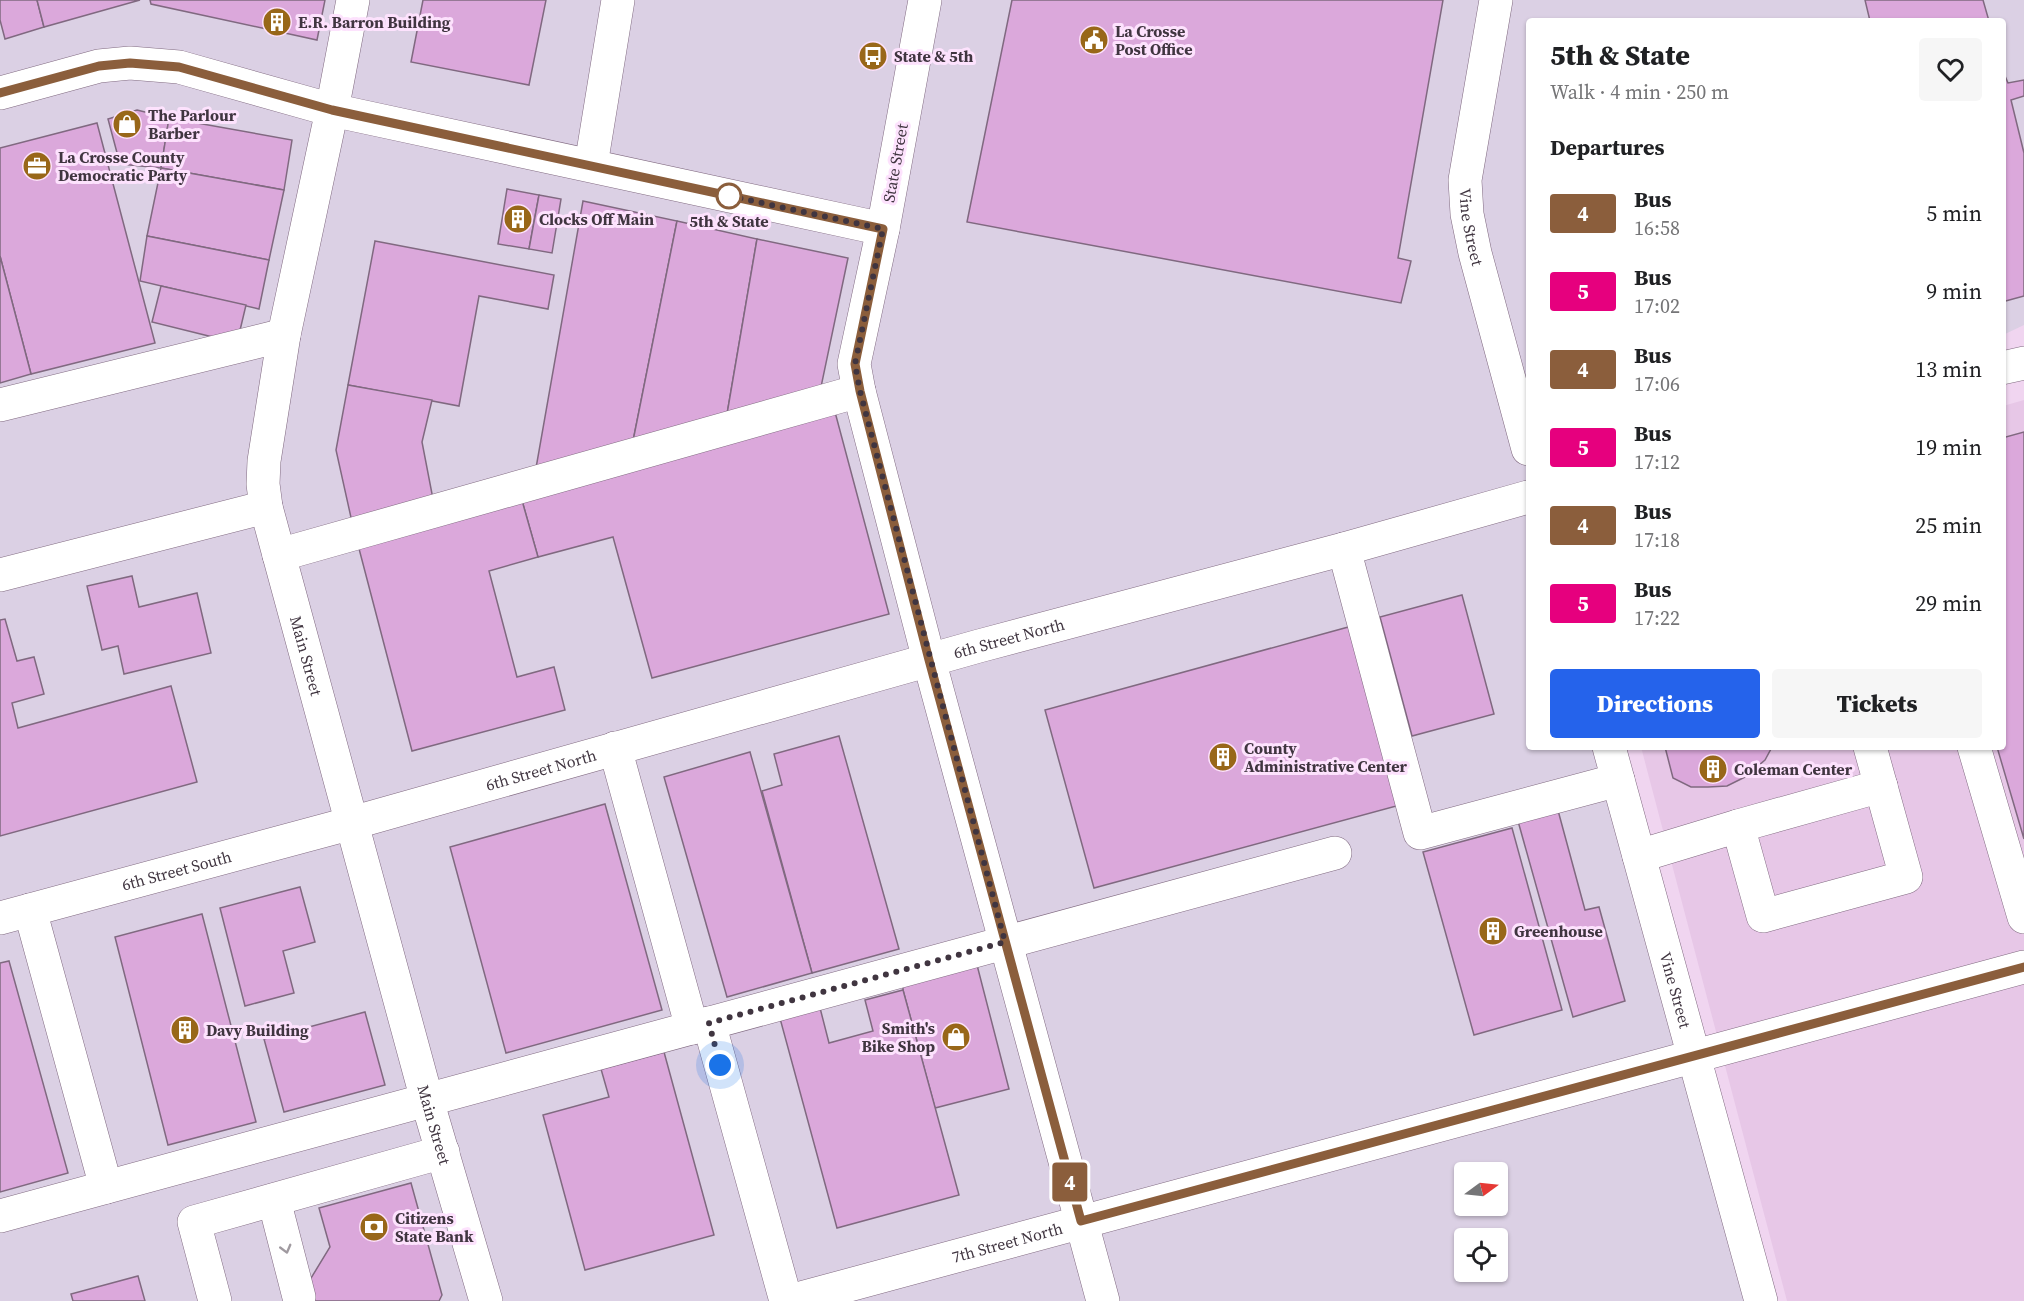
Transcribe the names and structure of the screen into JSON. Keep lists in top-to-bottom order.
{
  "streets": {
    "street": [
      "State Street",
      "Vine Street",
      "6th Street North",
      "Main Street",
      "6th Street South",
      "7th Street North"
    ]
  },
  "crossings": [
    ["State Street", "6th Street North"],
    ["State Street", "7th Street North"],
    ["Vine Street", "7th Street North"],
    ["6th Street North", "Main Street"],
    ["6th Street North", "6th Street South"],
    ["Main Street", "6th Street South"]
  ],
  "places": {
    "building": [
      "E.R. Barron Building",
      "Clocks Off Main",
      "County Administrative Center",
      "Coleman Center",
      "Greenhouse",
      "Davy Building"
    ],
    "public building": ["La Crosse Post Office"],
    "bus stop": ["State & 5th"],
    "shop": ["The Parlour Barber", "Smith's Bike Shop"],
    "office": ["La Crosse County Democratic Party"],
    "other": ["5th & State"],
    "bank": ["Citizens State Bank"]
  },
  "lines": ["bus line 4"],
  "north": "right",
  "page": {
    "on_map": "4",
    "heading": [
      ["5th & State", "Walk · 4 min · 250 m"],
      "Departures"
    ],
    "list": [
      {
        "mark": "4",
        "name": "Bus",
        "note": "16:58",
        "value": "5 min"
      },
      {
        "mark": "5",
        "name": "Bus",
        "note": "17:02",
        "value": "9 min"
      },
      {
        "mark": "4",
        "name": "Bus",
        "note": "17:06",
        "value": "13 min"
      },
      {
        "mark": "5",
        "name": "Bus",
        "note": "17:12",
        "value": "19 min"
      },
      {
        "mark": "4",
        "name": "Bus",
        "note": "17:18",
        "value": "25 min"
      },
      {
        "mark": "5",
        "name": "Bus",
        "note": "17:22",
        "value": "29 min"
      }
    ],
    "buttons": ["Directions", "Tickets"]
  }
}
